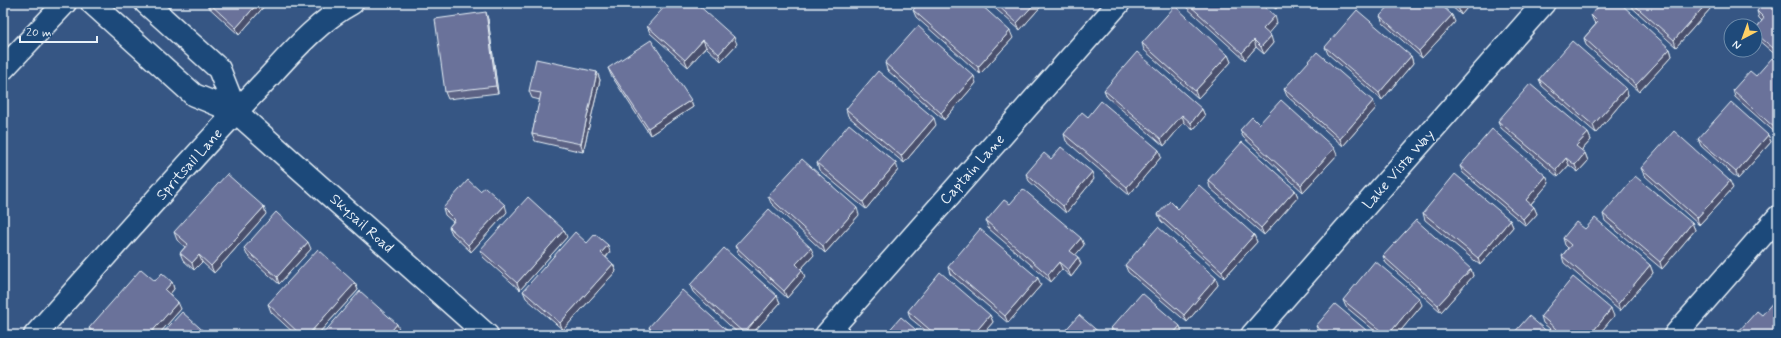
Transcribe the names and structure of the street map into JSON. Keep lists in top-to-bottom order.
{
  "streets": {
    "street": [
      "Spritsail Lane",
      "Captain Lane",
      "Lake Vista Way",
      "Skysail Road"
    ]
  },
  "crossings": [
    ["Spritsail Lane", "Skysail Road"]
  ],
  "scale_bar": "20 m",
  "north": "bottom left"
}
